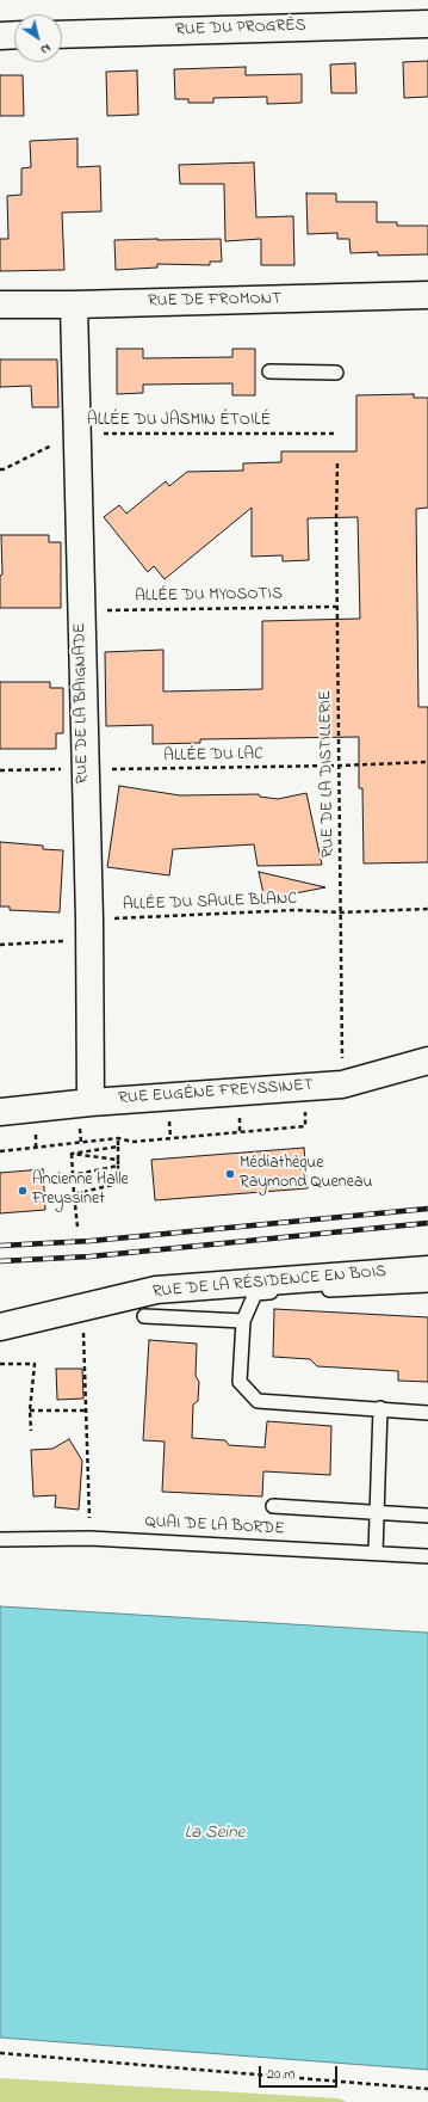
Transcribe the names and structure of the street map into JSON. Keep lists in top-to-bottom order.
{
  "streets": {
    "street": [
      "RUE DU PROGRÈS",
      "RUE DE FROMONT",
      "RUE DE LA BAIGNADE",
      "RUE EUGÈNE FREYSSINET",
      "RUE DE LA RÉSIDENCE EN BOIS"
    ],
    "lane": ["QUAI DE LA BORDE"],
    "path": [
      "ALLÉE DU JASMIN ÉTOILÉ",
      "ALLÉE DU MYOSOTIS",
      "ALLÉE DU LAC",
      "RUE DE LA DISTILLERIE",
      "ALLÉE DU SAULE BLANC"
    ]
  },
  "crossings": [
    ["RUE DE FROMONT", "RUE DE LA BAIGNADE"],
    ["ALLÉE DU JASMIN ÉTOILÉ", "RUE DE LA BAIGNADE"],
    ["ALLÉE DU MYOSOTIS", "RUE DE LA BAIGNADE"],
    ["ALLÉE DU MYOSOTIS", "RUE DE LA DISTILLERIE"],
    ["RUE DE LA BAIGNADE", "ALLÉE DU LAC"],
    ["RUE DE LA BAIGNADE", "ALLÉE DU SAULE BLANC"],
    ["RUE DE LA BAIGNADE", "RUE EUGÈNE FREYSSINET"],
    ["ALLÉE DU LAC", "RUE DE LA DISTILLERIE"],
    ["RUE DE LA DISTILLERIE", "ALLÉE DU SAULE BLANC"],
    ["RUE DE LA DISTILLERIE", "RUE EUGÈNE FREYSSINET"]
  ],
  "water": ["La Seine"],
  "places": ["Médiathèque Raymond Queneau", "Ancienne Halle Freyssinet"],
  "scale_bar": "20 m",
  "north": "bottom right"
}
